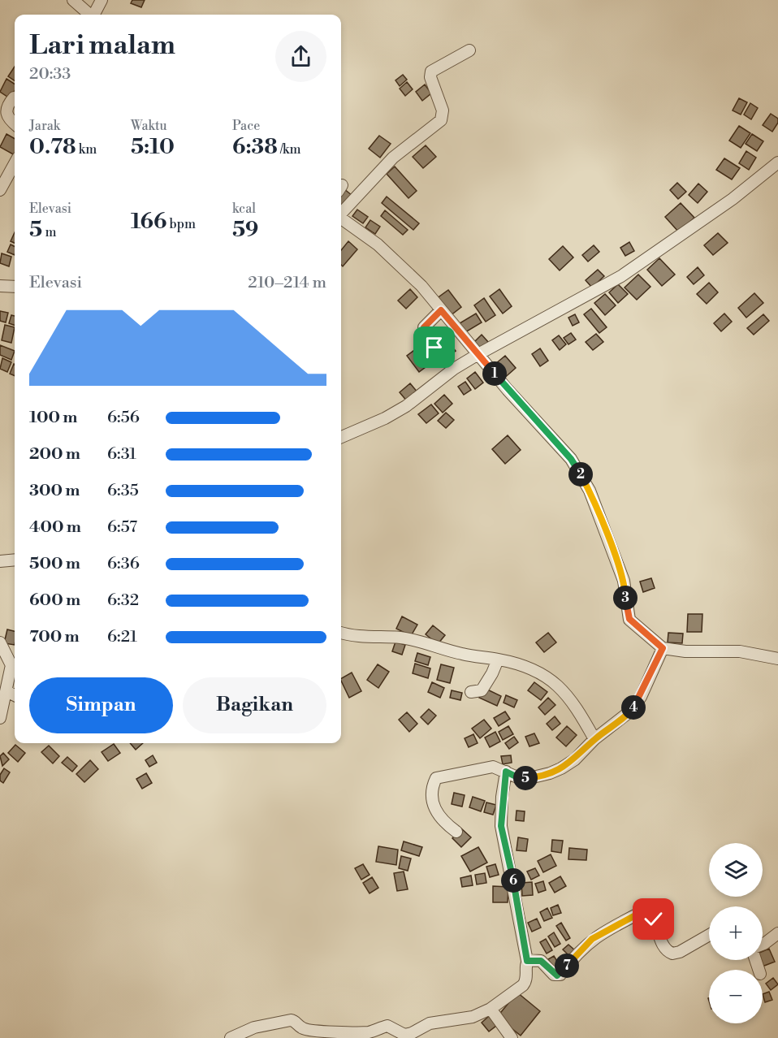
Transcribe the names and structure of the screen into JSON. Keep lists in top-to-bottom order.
{
  "page": {
    "heading": ["Lari malam", "20:33"],
    "stats": [
      ["Jarak", "0.78 km"],
      ["Waktu", "5:10"],
      ["Pace", "6:38 /km"],
      ["Elevasi", "5 m"],
      ["166 bpm"],
      ["kcal", "59"]
    ],
    "chart": ["Elevasi", "210–214 m"],
    "pins": [
      "1",
      "2",
      "3",
      "4",
      "5",
      "6",
      "7"
    ],
    "list": [
      {
        "name": "100 m",
        "note": "6:56"
      },
      {
        "name": "200 m",
        "note": "6:31"
      },
      {
        "name": "300 m",
        "note": "6:35"
      },
      {
        "name": "400 m",
        "note": "6:57"
      },
      {
        "name": "500 m",
        "note": "6:36"
      },
      {
        "name": "600 m",
        "note": "6:32"
      },
      {
        "name": "700 m",
        "note": "6:21"
      }
    ],
    "buttons": ["Simpan", "Bagikan"],
    "map_buttons": ["+", "−"]
  }
}
